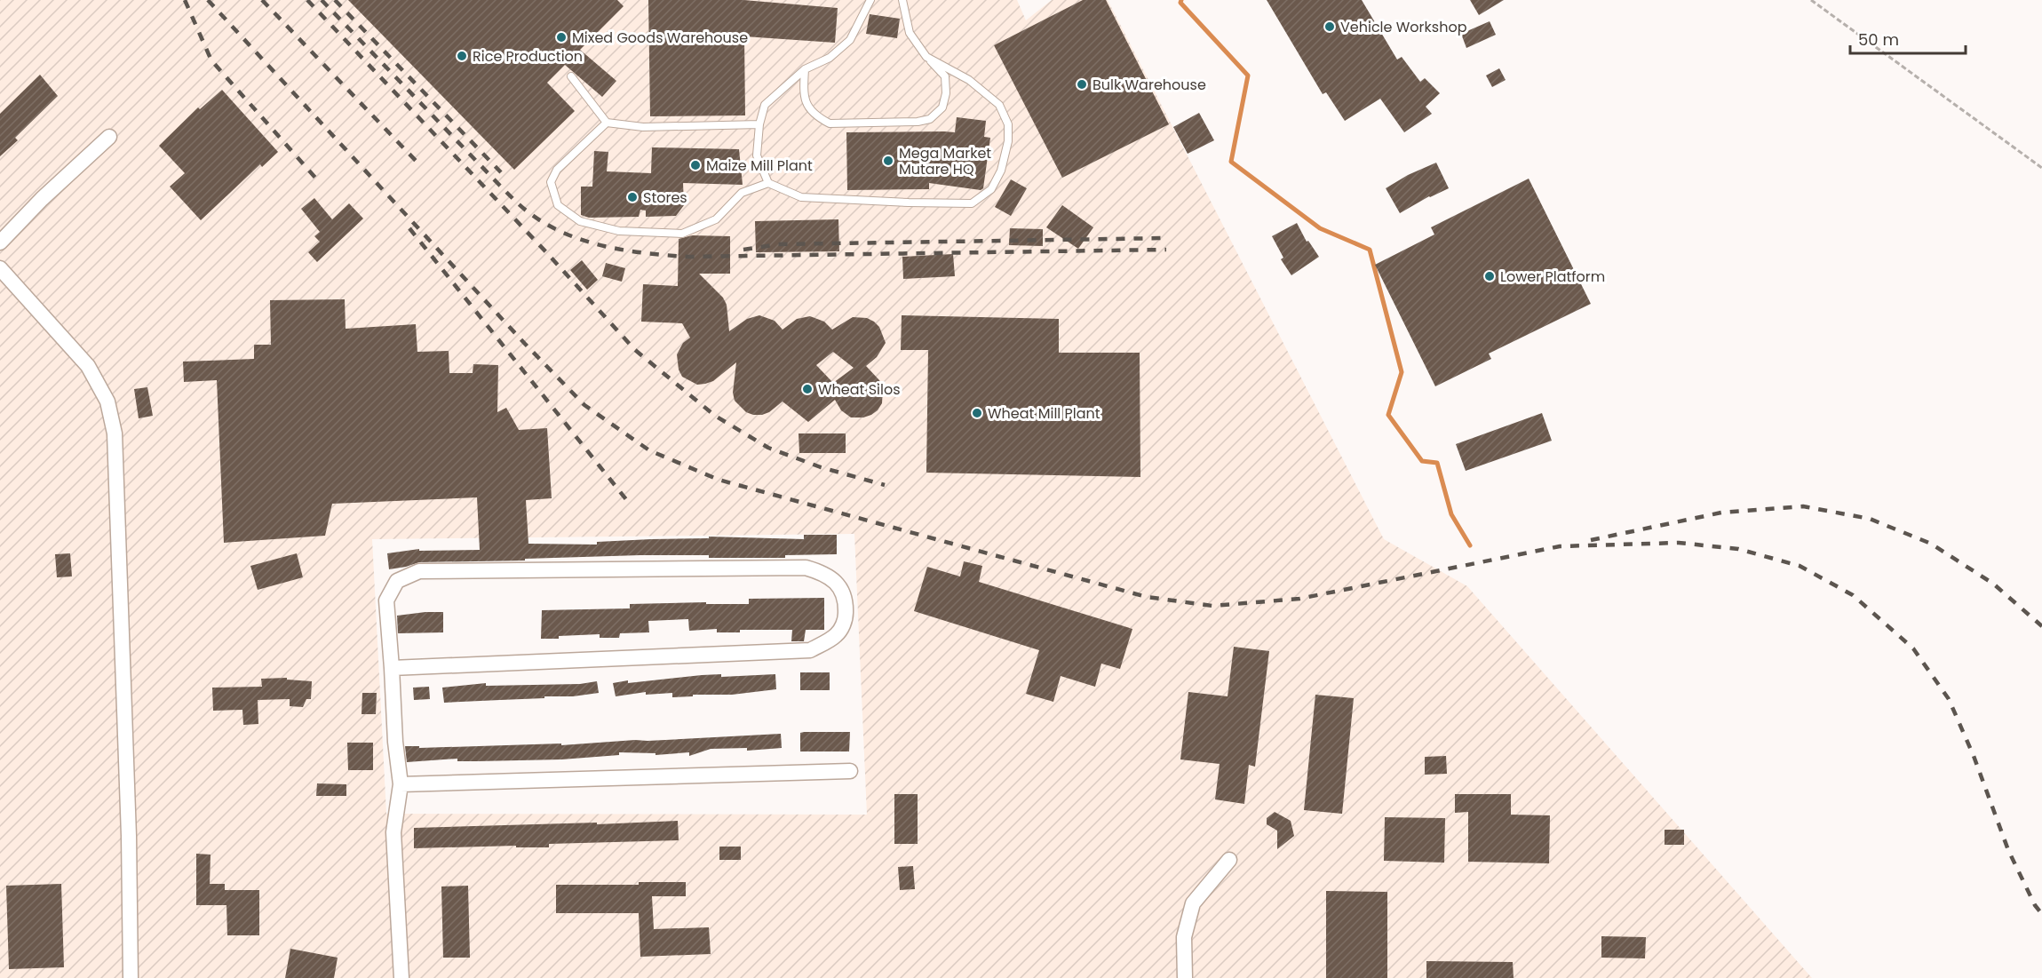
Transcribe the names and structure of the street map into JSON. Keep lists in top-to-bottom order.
{
  "places": [
    "Vehicle Workshop",
    "Mixed Goods Warehouse",
    "Rice Production",
    "Bulk Warehouse",
    "Mega Market Mutare HQ",
    "Maize Mill Plant",
    "Stores",
    "Lower Platform",
    "Wheat Silos",
    "Wheat Mill Plant"
  ],
  "scale_bar": "50 m"
}
